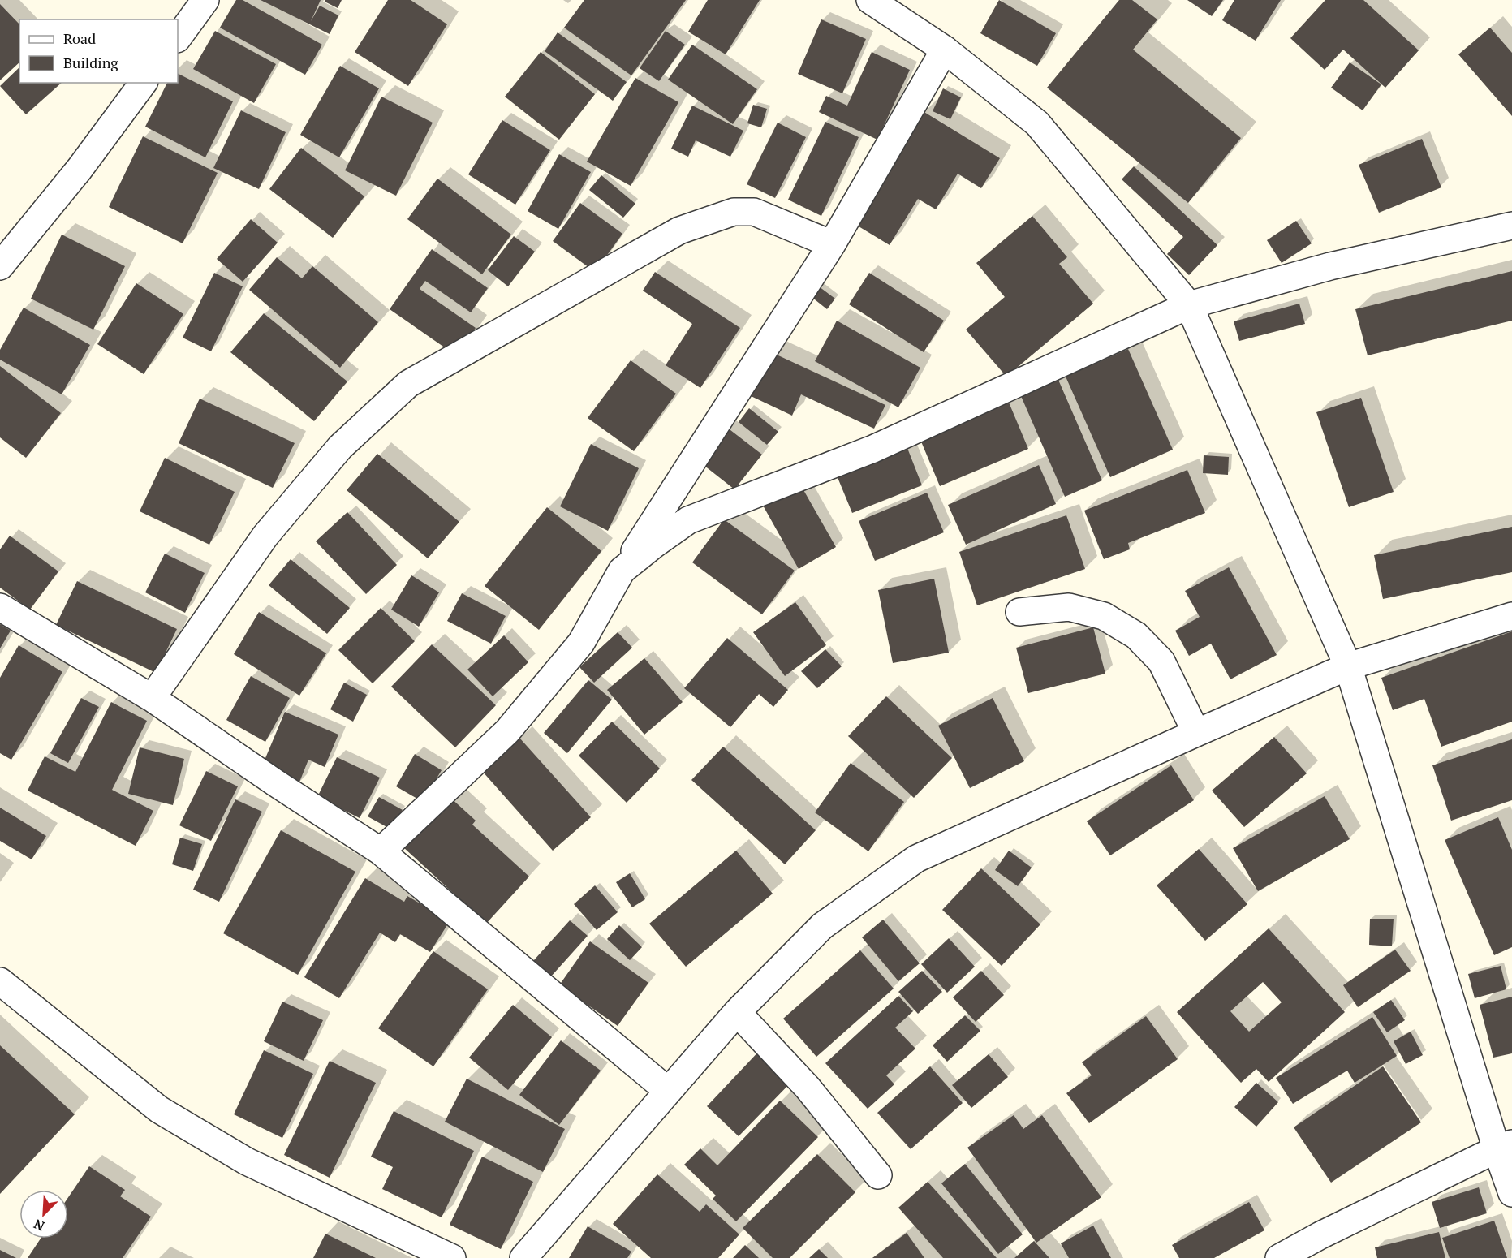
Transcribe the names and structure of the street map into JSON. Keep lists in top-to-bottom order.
{
  "legend": ["Road", "Building"],
  "north": "bottom left"
}
